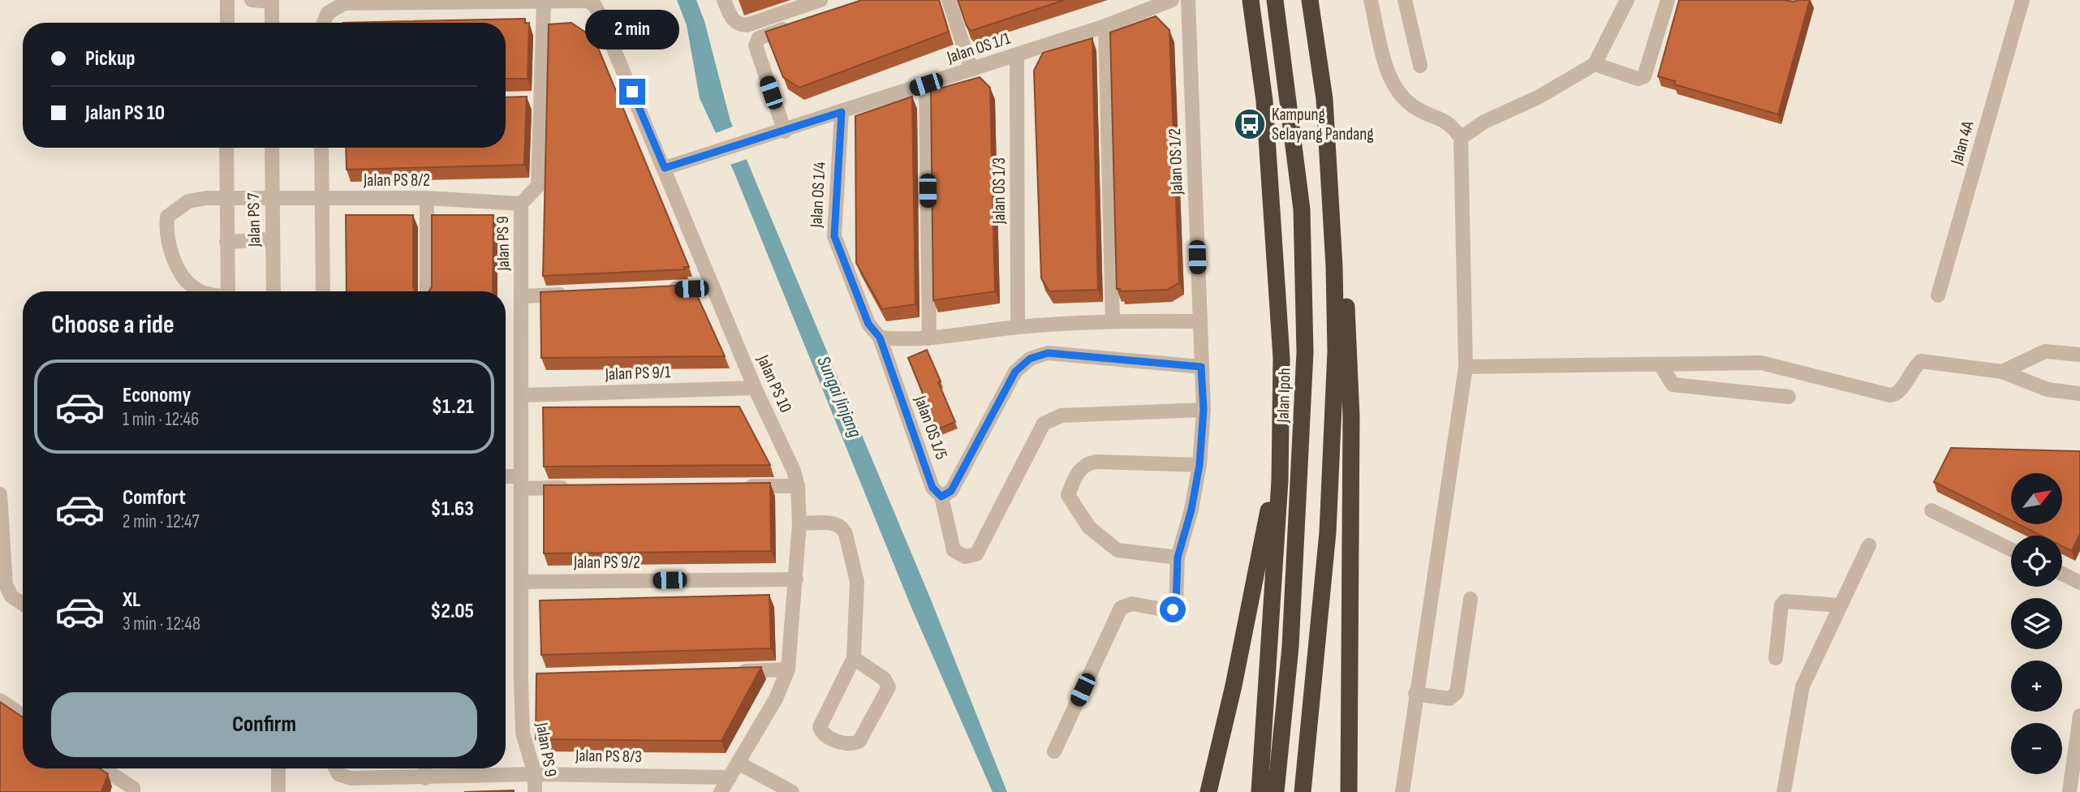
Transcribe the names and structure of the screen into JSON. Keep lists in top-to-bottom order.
{
  "streets": {
    "highway": ["Jalan Ipoh"],
    "street": [
      "Jalan OS 1/1",
      "Jalan 4A",
      "Jalan OS 1/2",
      "Jalan PS 8/2",
      "Jalan OS 1/3",
      "Jalan OS 1/4",
      "Jalan PS 7",
      "Jalan PS 9",
      "Jalan PS 9/1",
      "Jalan PS 10",
      "Jalan OS 1/5",
      "Jalan PS 9/2",
      "Jalan PS 8/3"
    ]
  },
  "crossings": [
    ["Jalan OS 1/1", "Jalan OS 1/3"],
    ["Jalan OS 1/1", "Jalan OS 1/4"],
    ["Jalan OS 1/1", "Jalan PS 10"],
    ["Jalan OS 1/2", "Jalan OS 1/5"],
    ["Jalan PS 8/2", "Jalan PS 7"],
    ["Jalan PS 8/2", "Jalan PS 9"],
    ["Jalan OS 1/4", "Jalan OS 1/5"],
    ["Jalan PS 9", "Jalan PS 9/1"],
    ["Jalan PS 9", "Jalan PS 9/2"],
    ["Jalan PS 9", "Jalan PS 8/3"],
    ["Jalan PS 9/1", "Jalan PS 10"],
    ["Jalan PS 10", "Jalan PS 9/2"],
    ["Jalan PS 10", "Jalan PS 8/3"]
  ],
  "water": ["Sungai Jinjang"],
  "places": {
    "bus stop": ["Kampung Selayang Pandang"]
  },
  "north": "top right",
  "page": {
    "bubble": "2 min",
    "banner": ["Pickup", "Jalan PS 10"],
    "heading": "Choose a ride",
    "list": [
      {
        "name": "Economy",
        "note": "1 min · 12:46",
        "value": "$1.21"
      },
      {
        "name": "Comfort",
        "note": "2 min · 12:47",
        "value": "$1.63"
      },
      {
        "name": "XL",
        "note": "3 min · 12:48",
        "value": "$2.05"
      }
    ],
    "map_buttons": ["+", "−"],
    "buttons": "Confirm"
  }
}
